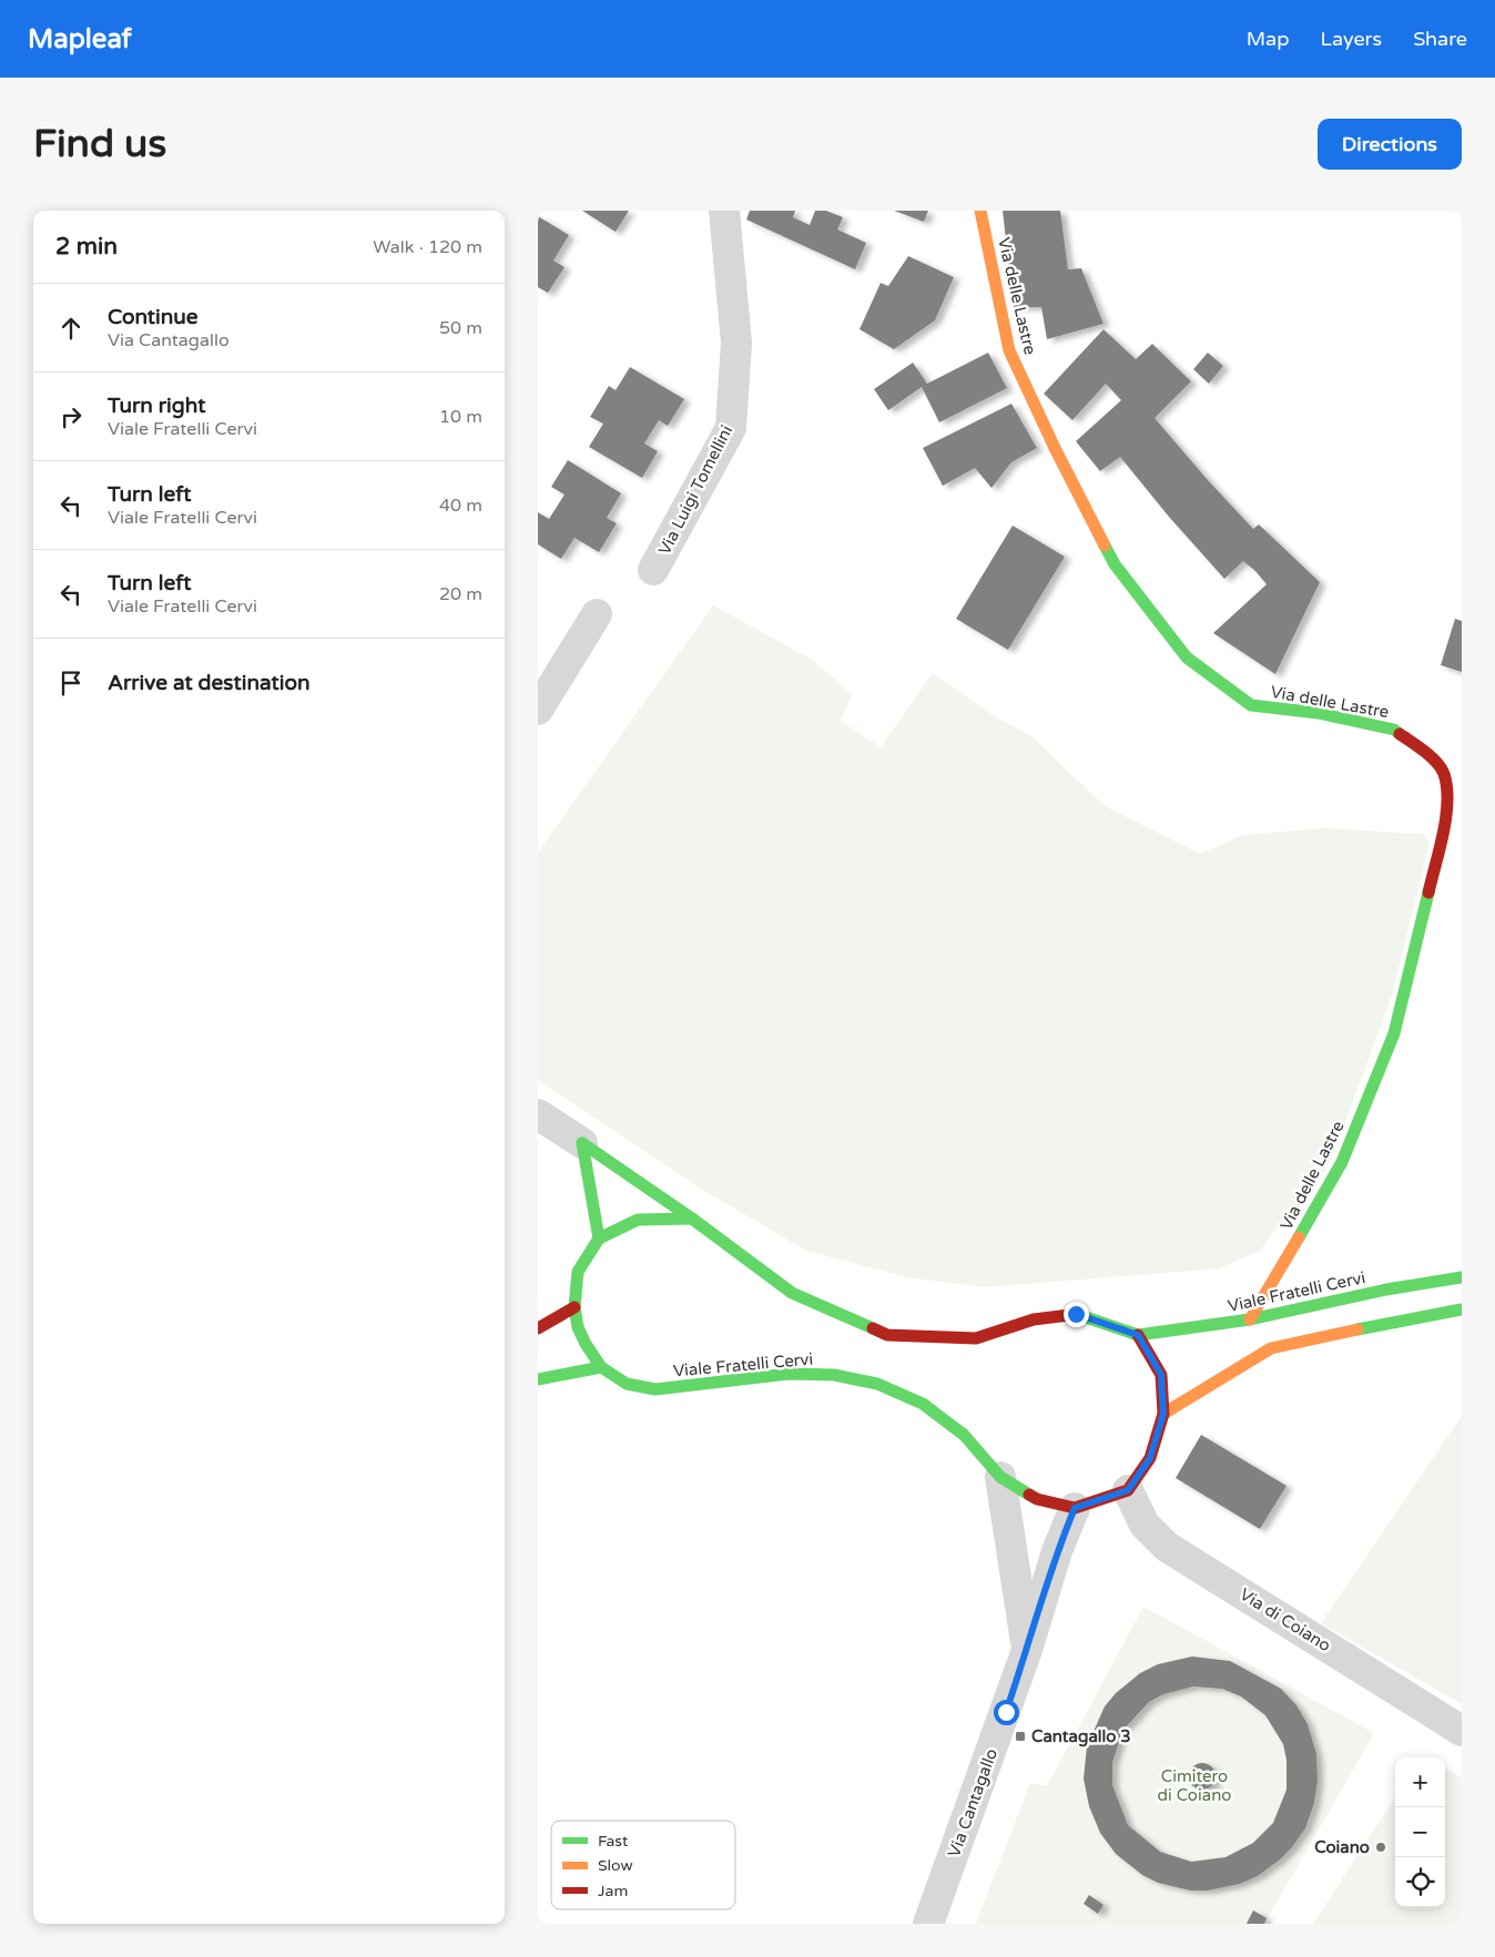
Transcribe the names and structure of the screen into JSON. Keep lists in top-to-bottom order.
{
  "streets": {
    "main road": ["Via delle Lastre", "Viale Fratelli Cervi"],
    "street": ["Via Luigi Tomellini", "Via di Coiano", "Via Cantagallo"]
  },
  "crossings": [
    ["Via delle Lastre", "Viale Fratelli Cervi"],
    ["Viale Fratelli Cervi", "Via Cantagallo"]
  ],
  "parks": ["Cimitero di Coiano"],
  "places": {
    "transit": ["Cantagallo 3"],
    "other": ["Coiano"]
  },
  "legend": ["Fast", "Slow", "Jam"],
  "page": {
    "header": "Mapleaf",
    "nav": ["Map", "Layers", "Share"],
    "buttons": "Directions",
    "title": "Find us",
    "heading": ["2 min", "Walk · 120 m"],
    "list": [
      ["Continue", "Via Cantagallo", "50 m"],
      ["Turn right", "Viale Fratelli Cervi", "10 m"],
      ["Turn left", "Viale Fratelli Cervi", "40 m"],
      ["Turn left", "Viale Fratelli Cervi", "20 m"],
      "Arrive at destination"
    ],
    "map_buttons": ["+", "−"]
  }
}
